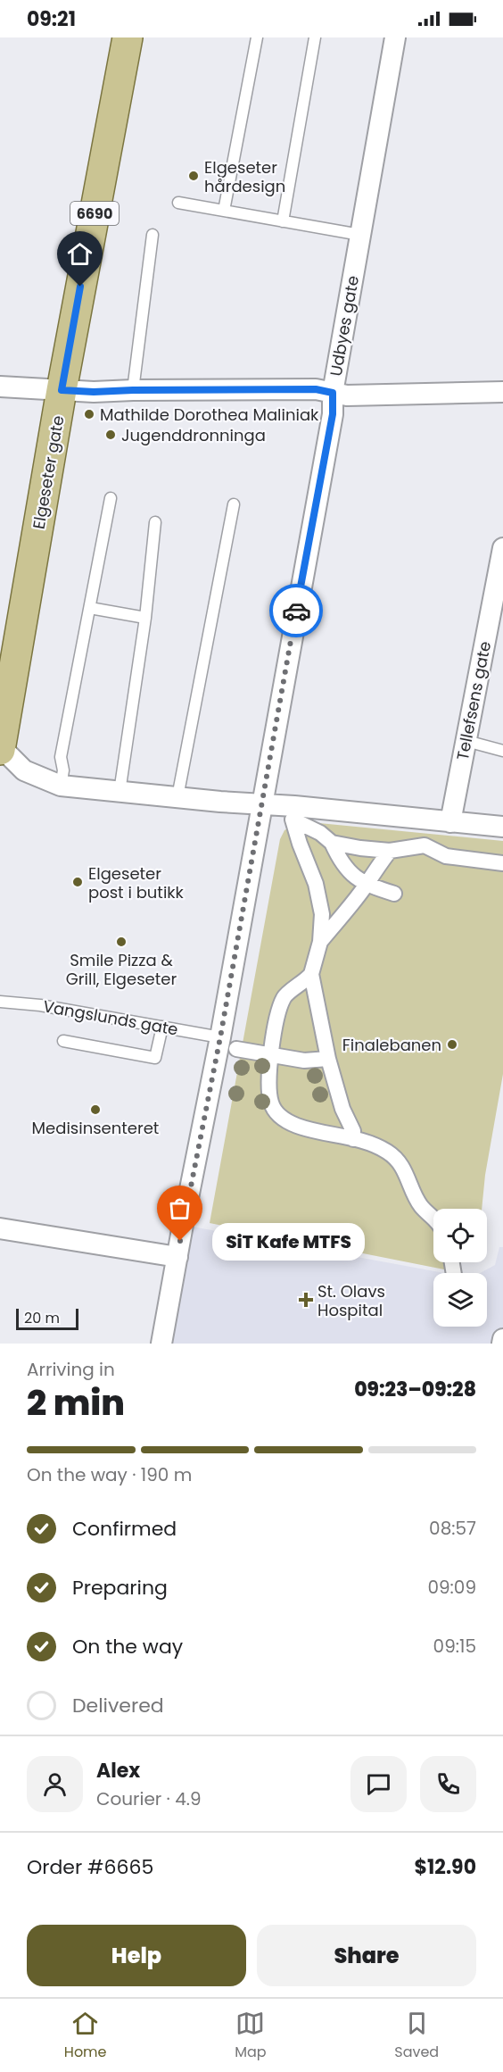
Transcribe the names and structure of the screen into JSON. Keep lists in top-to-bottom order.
{
  "streets": {
    "main road": ["6690", "Elgeseter gate"],
    "street": ["Udbyes gate", "Tellefsens gate"],
    "lane": ["Vangslunds gate"]
  },
  "places": {
    "other": [
      "Elgeseter hårdesign",
      "Mathilde Dorothea Maliniak",
      "Jugenddronninga",
      "Elgeseter post i butikk",
      "Smile Pizza & Grill, Elgeseter",
      "Finalebanen",
      "Medisinsenteret",
      "SiT Kafe MTFS"
    ],
    "health": ["St. Olavs Hospital"]
  },
  "scale_bar": "20 m",
  "page": {
    "status": "09:21",
    "bubble": "SiT Kafe MTFS",
    "scale": "20 m",
    "heading": ["2 min", "Arriving in", "09:23–09:28"],
    "panel": [
      "Alex",
      "Courier · 4.9",
      "Order #6665",
      "$12.90"
    ],
    "bar": "On the way · 190 m",
    "list": [
      ["Confirmed", "08:57"],
      ["Preparing", "09:09"],
      ["On the way", "09:15"],
      "Delivered"
    ],
    "buttons": ["Help", "Share"],
    "tabs": ["Home", "Map", "Saved"]
  }
}
